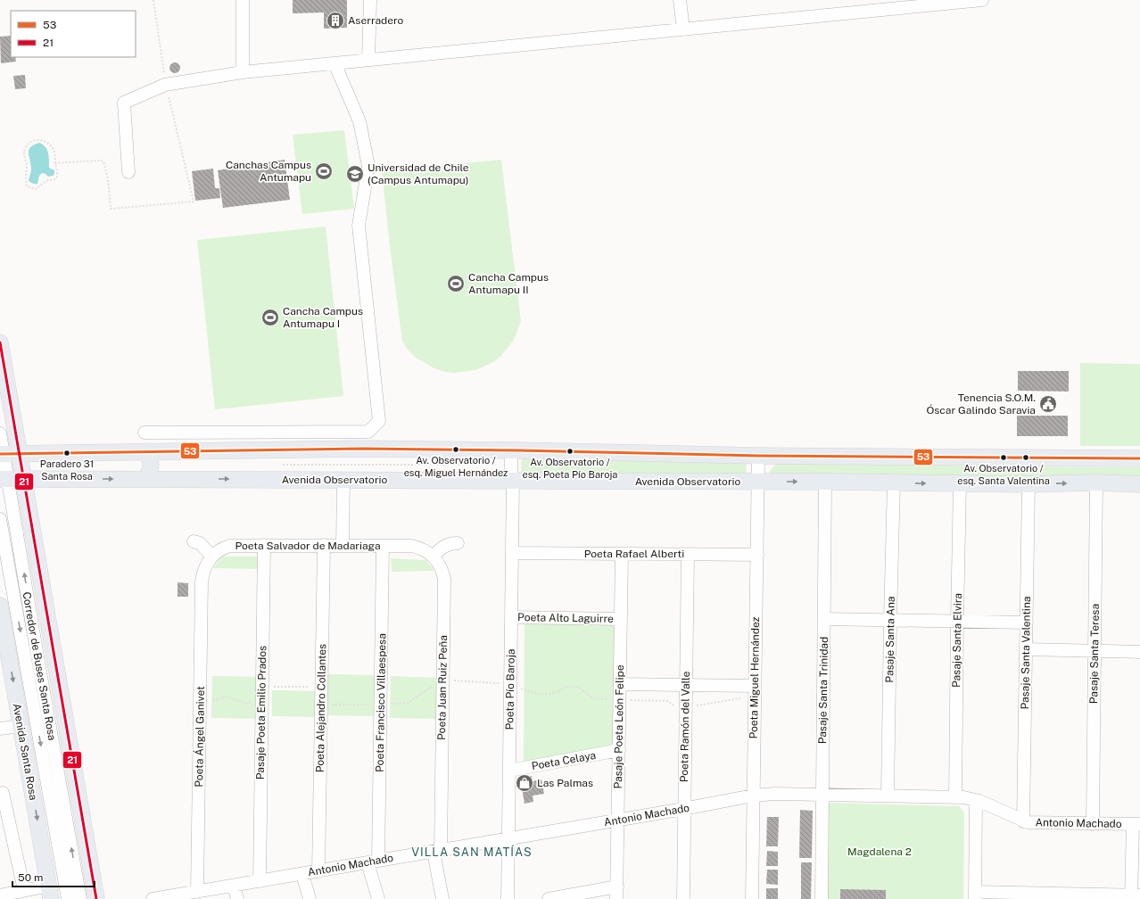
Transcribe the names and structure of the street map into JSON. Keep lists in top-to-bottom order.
{
  "streets": {
    "main road": ["Avenida Observatorio", "Avenida Santa Rosa"],
    "street": [
      "Poeta Salvador de Madariaga",
      "Poeta Rafael Alberti",
      "Poeta Alto Laguirre",
      "Pasaje Santa Ana",
      "Pasaje Santa Elvira",
      "Pasaje Santa Valentina",
      "Pasaje Santa Teresa",
      "Corredor de Buses Santa Rosa",
      "Poeta Miguel Hernández",
      "Poeta Juan Ruiz Peña",
      "Poeta Pío Baroja",
      "Pasaje Santa Trinidad",
      "Poeta Francisco Villaespesa",
      "Poeta Alejandro Collantes",
      "Pasaje Poeta Emilio Prados",
      "Pasaje Poeta León Felipe",
      "Poeta Ramón del Valle",
      "Poeta Ángel Ganivet",
      "Poeta Celaya",
      "Antonio Machado"
    ]
  },
  "crossings": [
    ["Avenida Observatorio", "Pasaje Santa Ana"],
    ["Avenida Observatorio", "Pasaje Santa Elvira"],
    ["Avenida Observatorio", "Pasaje Santa Valentina"],
    ["Avenida Observatorio", "Pasaje Santa Teresa"],
    ["Avenida Observatorio", "Corredor de Buses Santa Rosa"],
    ["Avenida Observatorio", "Poeta Miguel Hernández"],
    ["Avenida Observatorio", "Poeta Pío Baroja"],
    ["Avenida Observatorio", "Pasaje Santa Trinidad"],
    ["Poeta Salvador de Madariaga", "Poeta Juan Ruiz Peña"],
    ["Poeta Salvador de Madariaga", "Poeta Francisco Villaespesa"],
    ["Poeta Salvador de Madariaga", "Poeta Alejandro Collantes"],
    ["Poeta Salvador de Madariaga", "Pasaje Poeta Emilio Prados"],
    ["Poeta Salvador de Madariaga", "Poeta Ángel Ganivet"],
    ["Poeta Rafael Alberti", "Poeta Miguel Hernández"],
    ["Poeta Rafael Alberti", "Poeta Pío Baroja"],
    ["Poeta Rafael Alberti", "Pasaje Poeta León Felipe"],
    ["Poeta Rafael Alberti", "Poeta Ramón del Valle"],
    ["Poeta Alto Laguirre", "Poeta Pío Baroja"],
    ["Poeta Alto Laguirre", "Pasaje Poeta León Felipe"],
    ["Pasaje Santa Ana", "Antonio Machado"],
    ["Pasaje Santa Elvira", "Antonio Machado"],
    ["Pasaje Santa Valentina", "Antonio Machado"],
    ["Pasaje Santa Teresa", "Antonio Machado"],
    ["Poeta Miguel Hernández", "Antonio Machado"],
    ["Poeta Juan Ruiz Peña", "Antonio Machado"],
    ["Poeta Pío Baroja", "Poeta Celaya"],
    ["Poeta Pío Baroja", "Antonio Machado"],
    ["Pasaje Santa Trinidad", "Antonio Machado"],
    ["Poeta Francisco Villaespesa", "Antonio Machado"],
    ["Poeta Alejandro Collantes", "Antonio Machado"],
    ["Pasaje Poeta Emilio Prados", "Antonio Machado"],
    ["Pasaje Poeta León Felipe", "Poeta Celaya"],
    ["Pasaje Poeta León Felipe", "Antonio Machado"],
    ["Poeta Ramón del Valle", "Antonio Machado"],
    ["Poeta Ángel Ganivet", "Antonio Machado"]
  ],
  "districts": ["VILLA SAN MATÍAS"],
  "parks": ["Magdalena 2"],
  "places": {
    "building": ["Aserradero"],
    "sports": ["Canchas Campus Antumapu", "Cancha Campus Antumapu II", "Cancha Campus Antumapu I"],
    "school or university": ["Universidad de Chile (Campus Antumapu)"],
    "public building": ["Tenencia S.O.M. Óscar Galindo Saravia"],
    "other": [
      "Av. Observatorio / esq. Miguel Hernández",
      "Av. Observatorio / esq. Poeta Pío Baroja",
      "Paradero 31 Santa Rosa",
      "Av. Observatorio / esq. Santa Valentina"
    ],
    "shop": ["Las Palmas"]
  },
  "lines": ["transit line 21", "transit line 53"],
  "legend": ["53", "21"],
  "scale_bar": "50 m"
}
